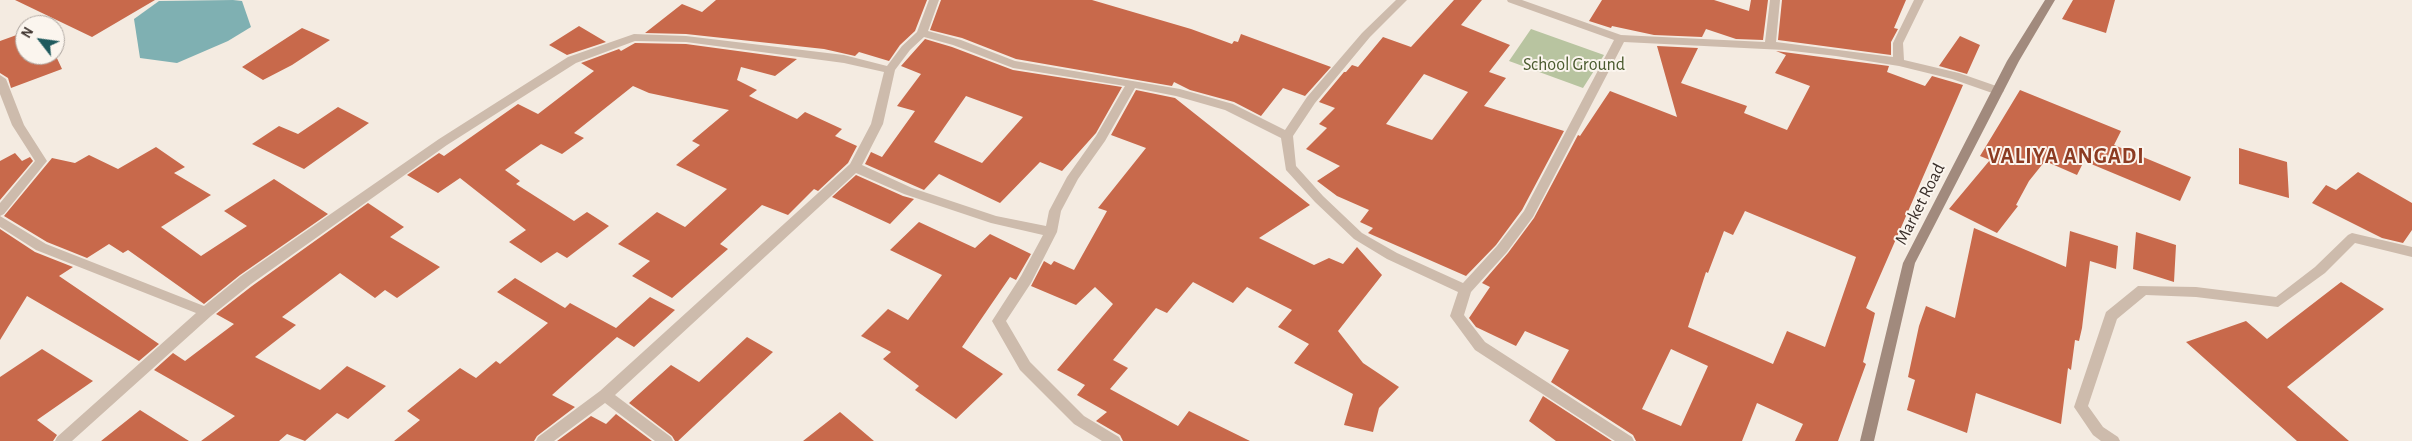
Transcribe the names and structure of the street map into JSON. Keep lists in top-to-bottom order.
{
  "streets": {
    "main road": ["Market Road"]
  },
  "districts": ["VALIYA ANGADI"],
  "parks": ["School Ground"],
  "north": "top left"
}
